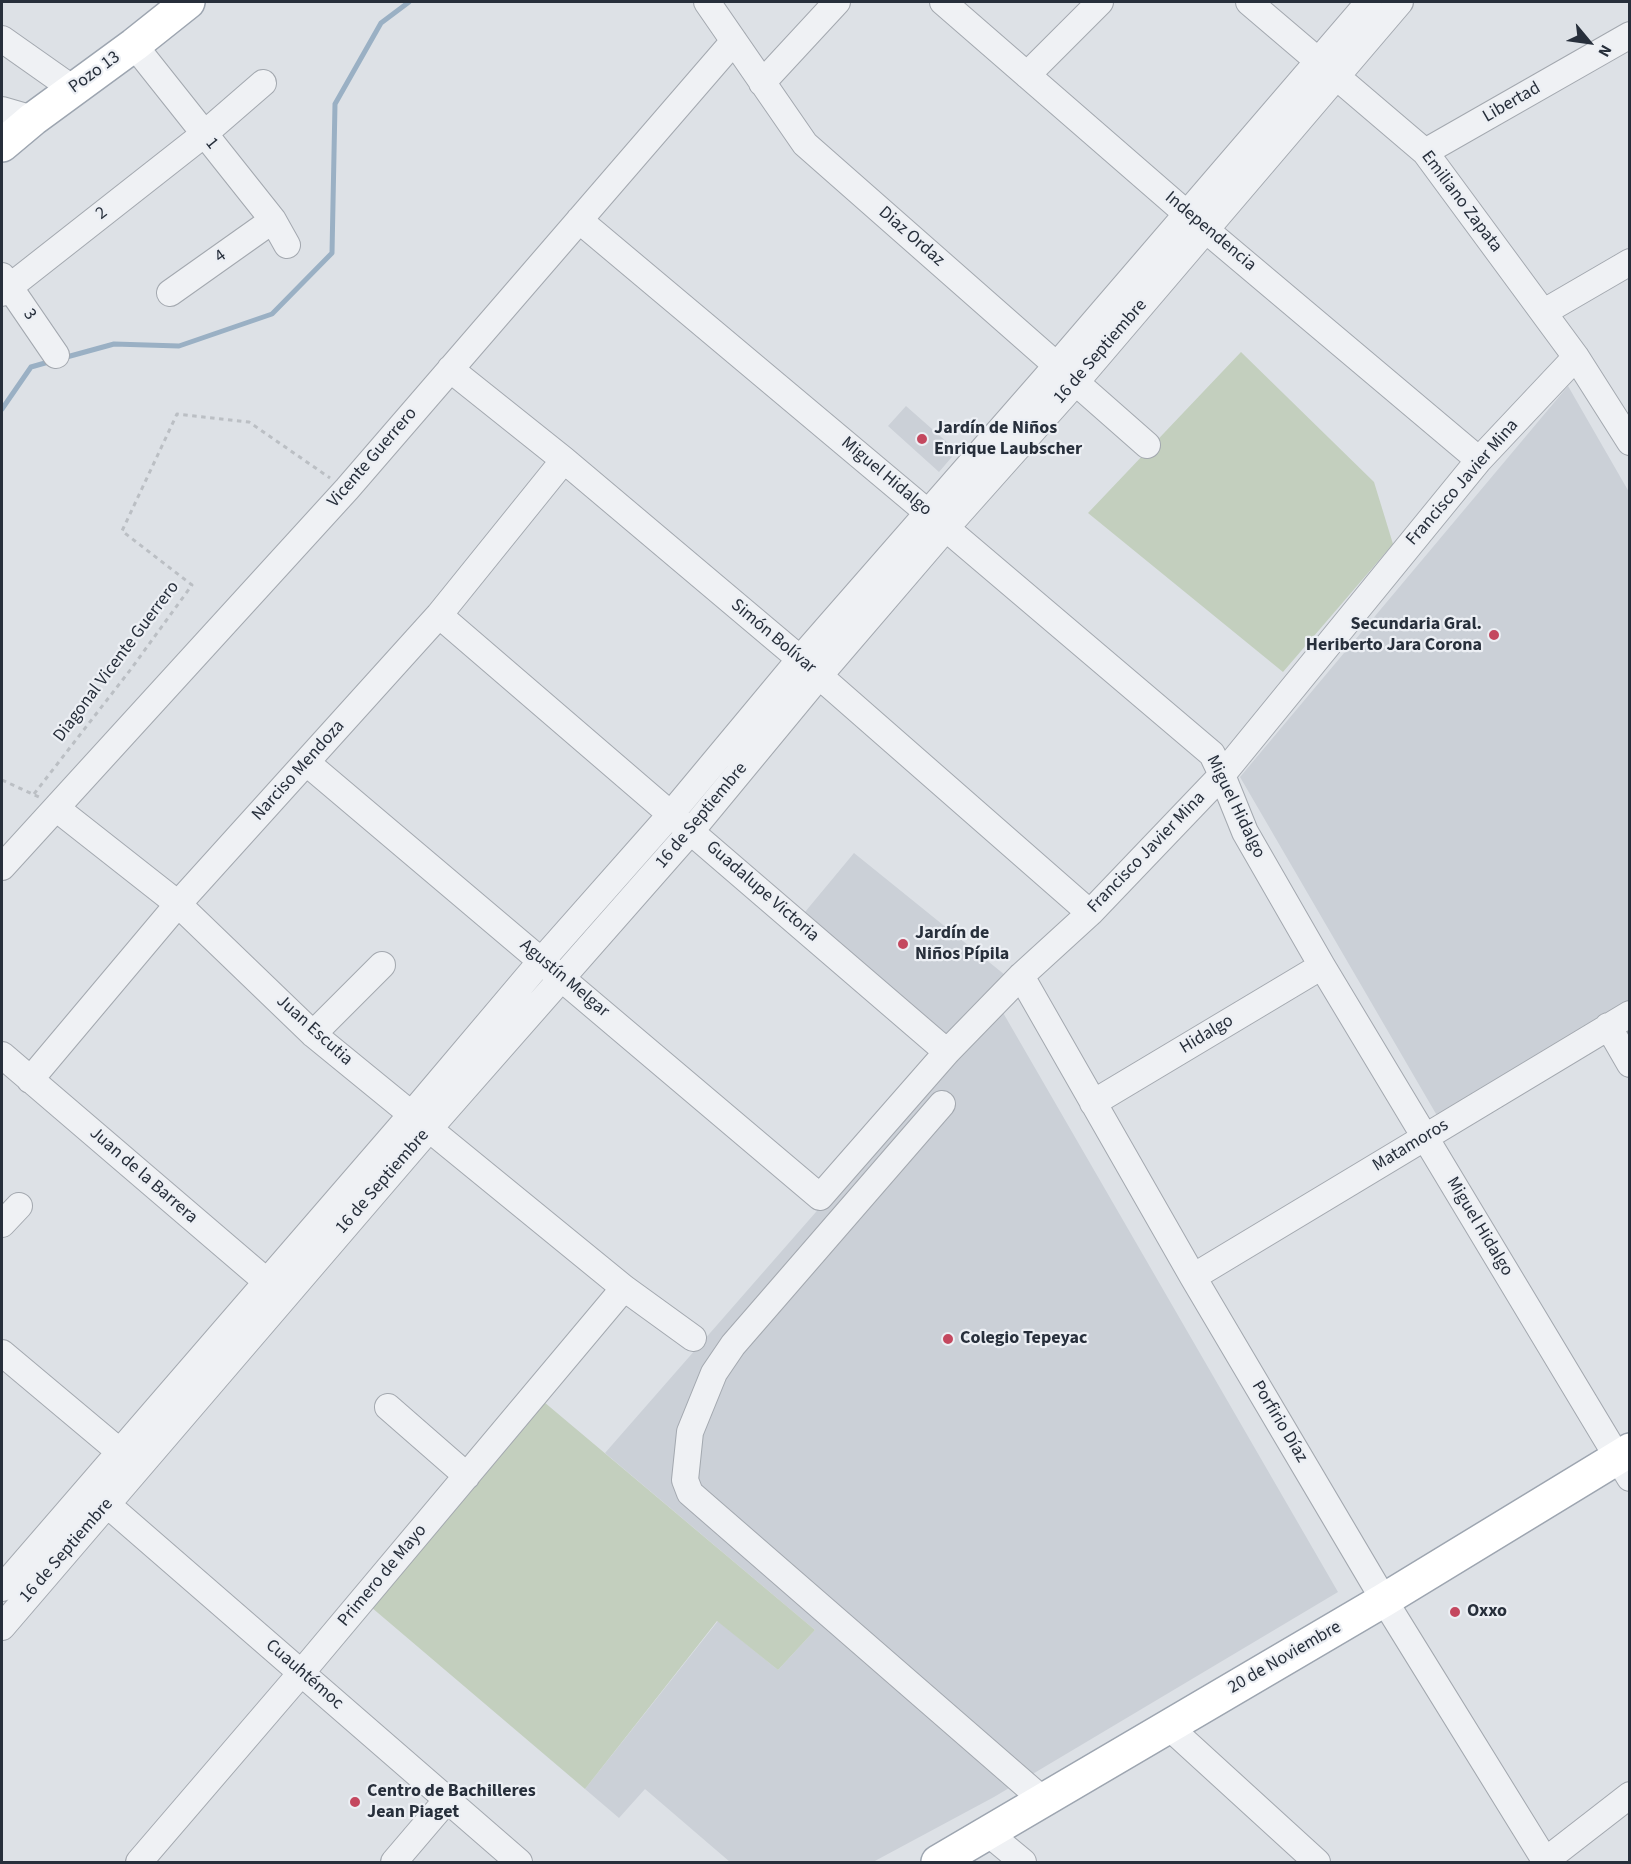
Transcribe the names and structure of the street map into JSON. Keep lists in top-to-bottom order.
{
  "streets": {
    "main road": ["Pozo 13", "20 de Noviembre"],
    "street": [
      "Libertad",
      "1",
      "Emiliano Zapata",
      "2",
      "Independencia",
      "Diaz Ordaz",
      "4",
      "3",
      "16 de Septiembre",
      "Vicente Guerrero",
      "Miguel Hidalgo",
      "Francisco Javier Mina",
      "Simón Bolívar",
      "Narciso Mendoza",
      "Guadalupe Victoria",
      "Agustín Melgar",
      "Juan Escutia",
      "Hidalgo",
      "Matamoros",
      "Juan de la Barrera",
      "Porfirio Díaz",
      "Primero de Mayo",
      "Cuauhtémoc"
    ],
    "path": ["Diagonal Vicente Guerrero"]
  },
  "crossings": [
    ["Pozo 13", "1"],
    ["Libertad", "Emiliano Zapata"],
    ["1", "2"],
    ["1", "4"],
    ["Emiliano Zapata", "16 de Septiembre"],
    ["Emiliano Zapata", "Francisco Javier Mina"],
    ["2", "3"],
    ["Independencia", "16 de Septiembre"],
    ["Independencia", "Francisco Javier Mina"],
    ["Diaz Ordaz", "16 de Septiembre"],
    ["Diaz Ordaz", "Vicente Guerrero"],
    ["16 de Septiembre", "Miguel Hidalgo"],
    ["16 de Septiembre", "Simón Bolívar"],
    ["16 de Septiembre", "Guadalupe Victoria"],
    ["16 de Septiembre", "Agustín Melgar"],
    ["16 de Septiembre", "Juan Escutia"],
    ["16 de Septiembre", "Juan de la Barrera"],
    ["16 de Septiembre", "Cuauhtémoc"],
    ["Vicente Guerrero", "Miguel Hidalgo"],
    ["Vicente Guerrero", "Simón Bolívar"],
    ["Vicente Guerrero", "Diagonal Vicente Guerrero"],
    ["Vicente Guerrero", "Juan Escutia"],
    ["Miguel Hidalgo", "Francisco Javier Mina"],
    ["Miguel Hidalgo", "Hidalgo"],
    ["Miguel Hidalgo", "Matamoros"],
    ["Miguel Hidalgo", "20 de Noviembre"],
    ["Francisco Javier Mina", "Simón Bolívar"],
    ["Francisco Javier Mina", "Guadalupe Victoria"],
    ["Francisco Javier Mina", "Agustín Melgar"],
    ["Francisco Javier Mina", "Porfirio Díaz"],
    ["Simón Bolívar", "Narciso Mendoza"],
    ["Narciso Mendoza", "Guadalupe Victoria"],
    ["Narciso Mendoza", "Agustín Melgar"],
    ["Narciso Mendoza", "Juan Escutia"],
    ["Narciso Mendoza", "Juan de la Barrera"],
    ["Juan Escutia", "Primero de Mayo"],
    ["Hidalgo", "Porfirio Díaz"],
    ["Matamoros", "Porfirio Díaz"],
    ["Porfirio Díaz", "20 de Noviembre"],
    ["Primero de Mayo", "Cuauhtémoc"]
  ],
  "places": [
    "Jardín de Niños Enrique Laubscher",
    "Secundaria Gral. Heriberto Jara Corona",
    "Jardín de Niños Pípila",
    "Colegio Tepeyac",
    "Oxxo",
    "Centro de Bachilleres Jean Piaget"
  ],
  "north": "bottom right"
}
